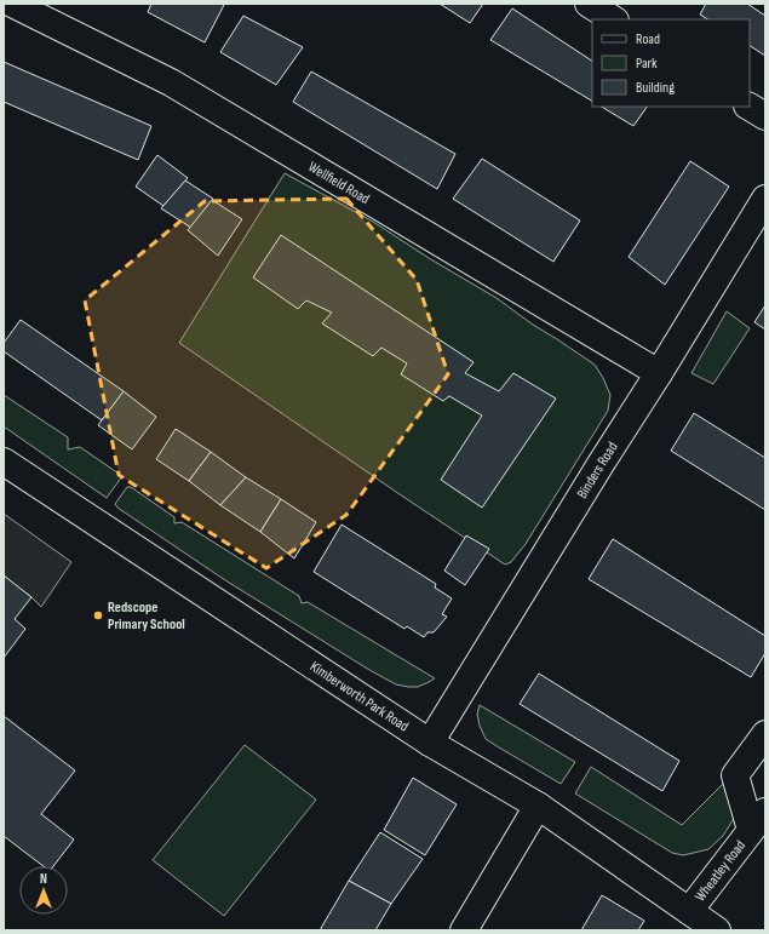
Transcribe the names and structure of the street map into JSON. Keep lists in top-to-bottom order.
{
  "streets": {
    "street": [
      "Wellfield Road",
      "Binders Road",
      "Kimberworth Park Road",
      "Wheatley Road"
    ]
  },
  "crossings": [
    ["Wellfield Road", "Binders Road"],
    ["Binders Road", "Kimberworth Park Road"],
    ["Kimberworth Park Road", "Wheatley Road"]
  ],
  "places": ["Redscope Primary School"],
  "legend": ["Road", "Park", "Building"],
  "north": "top"
}
